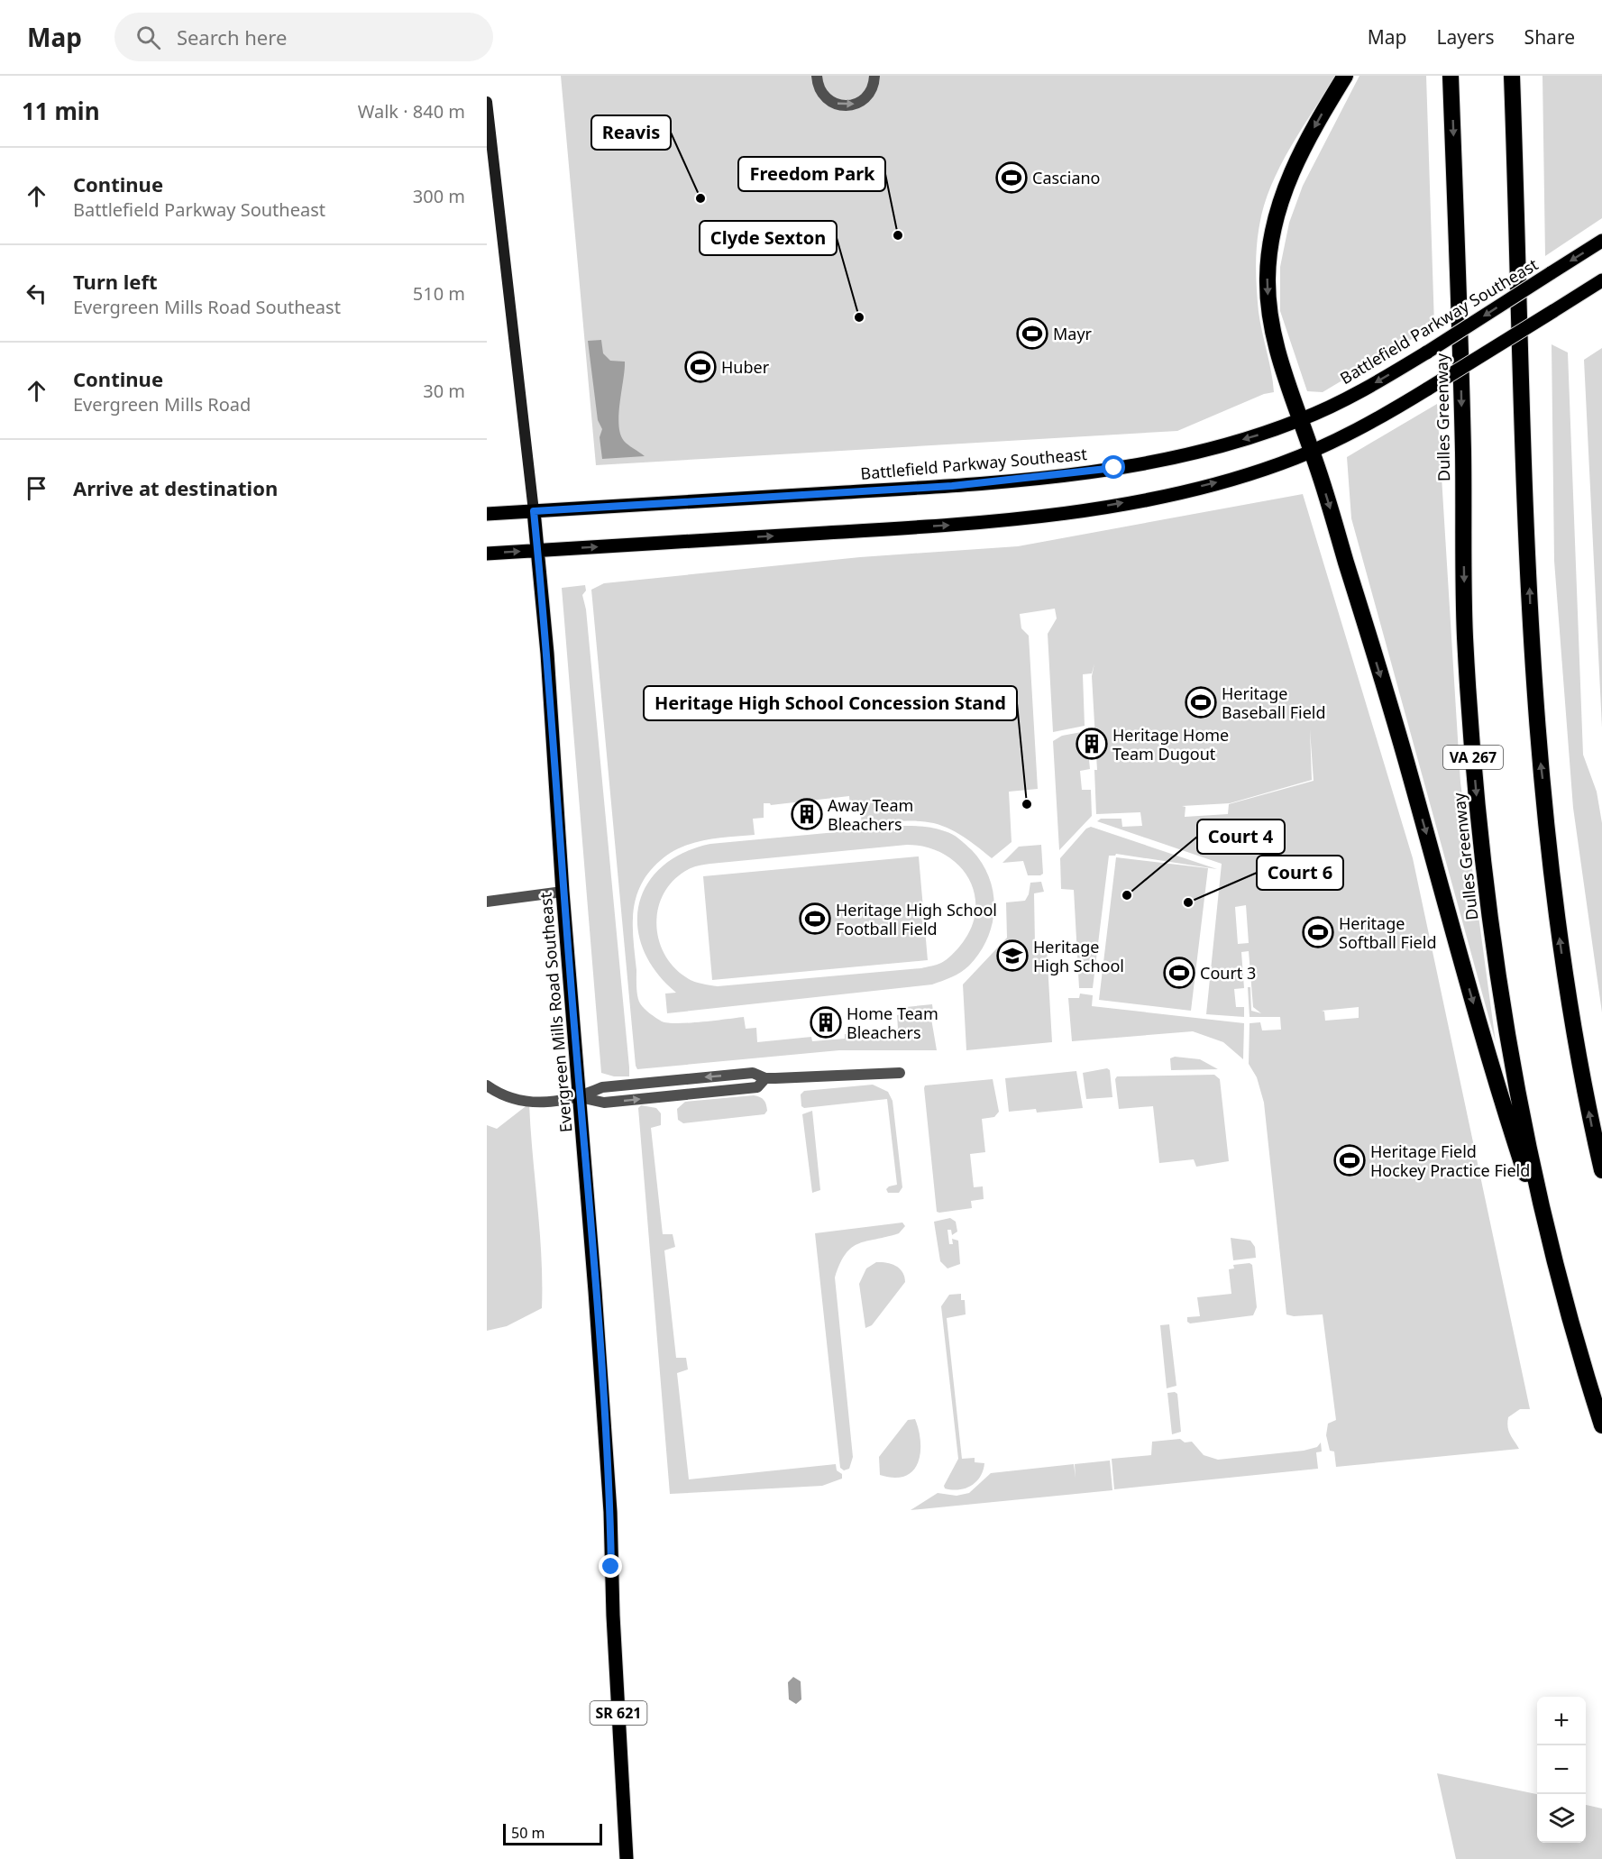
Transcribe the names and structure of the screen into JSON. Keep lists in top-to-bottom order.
{
  "streets": {
    "highway": ["Dulles Greenway", "VA 267"],
    "main road": ["Battlefield Parkway Southeast", "Evergreen Mills Road Southeast", "SR 621"]
  },
  "crossings": [
    ["Battlefield Parkway Southeast", "Evergreen Mills Road Southeast"],
    ["Battlefield Parkway Southeast", "SR 621"],
    ["Evergreen Mills Road Southeast", "SR 621"]
  ],
  "places": {
    "sports": [
      "Casciano",
      "Mayr",
      "Huber",
      "Heritage Baseball Field",
      "Heritage High School Football Field",
      "Heritage Softball Field",
      "Court 3",
      "Heritage Field Hockey Practice Field"
    ],
    "other": [
      "Reavis",
      "Freedom Park",
      "Clyde Sexton",
      "Heritage High School Concession Stand",
      "Court 4",
      "Court 6"
    ],
    "building": ["Heritage Home Team Dugout", "Away Team Bleachers", "Home Team Bleachers"],
    "school or university": ["Heritage High School"]
  },
  "scale_bar": "50 m",
  "page": {
    "header": "Map",
    "search": "Search here",
    "nav": ["Map", "Layers", "Share"],
    "heading": ["11 min", "Walk · 840 m"],
    "list": [
      ["Continue", "Battlefield Parkway Southeast", "300 m"],
      ["Turn left", "Evergreen Mills Road Southeast", "510 m"],
      ["Continue", "Evergreen Mills Road", "30 m"],
      "Arrive at destination"
    ],
    "map_buttons": ["+", "−"],
    "scale": "50 m"
  }
}
